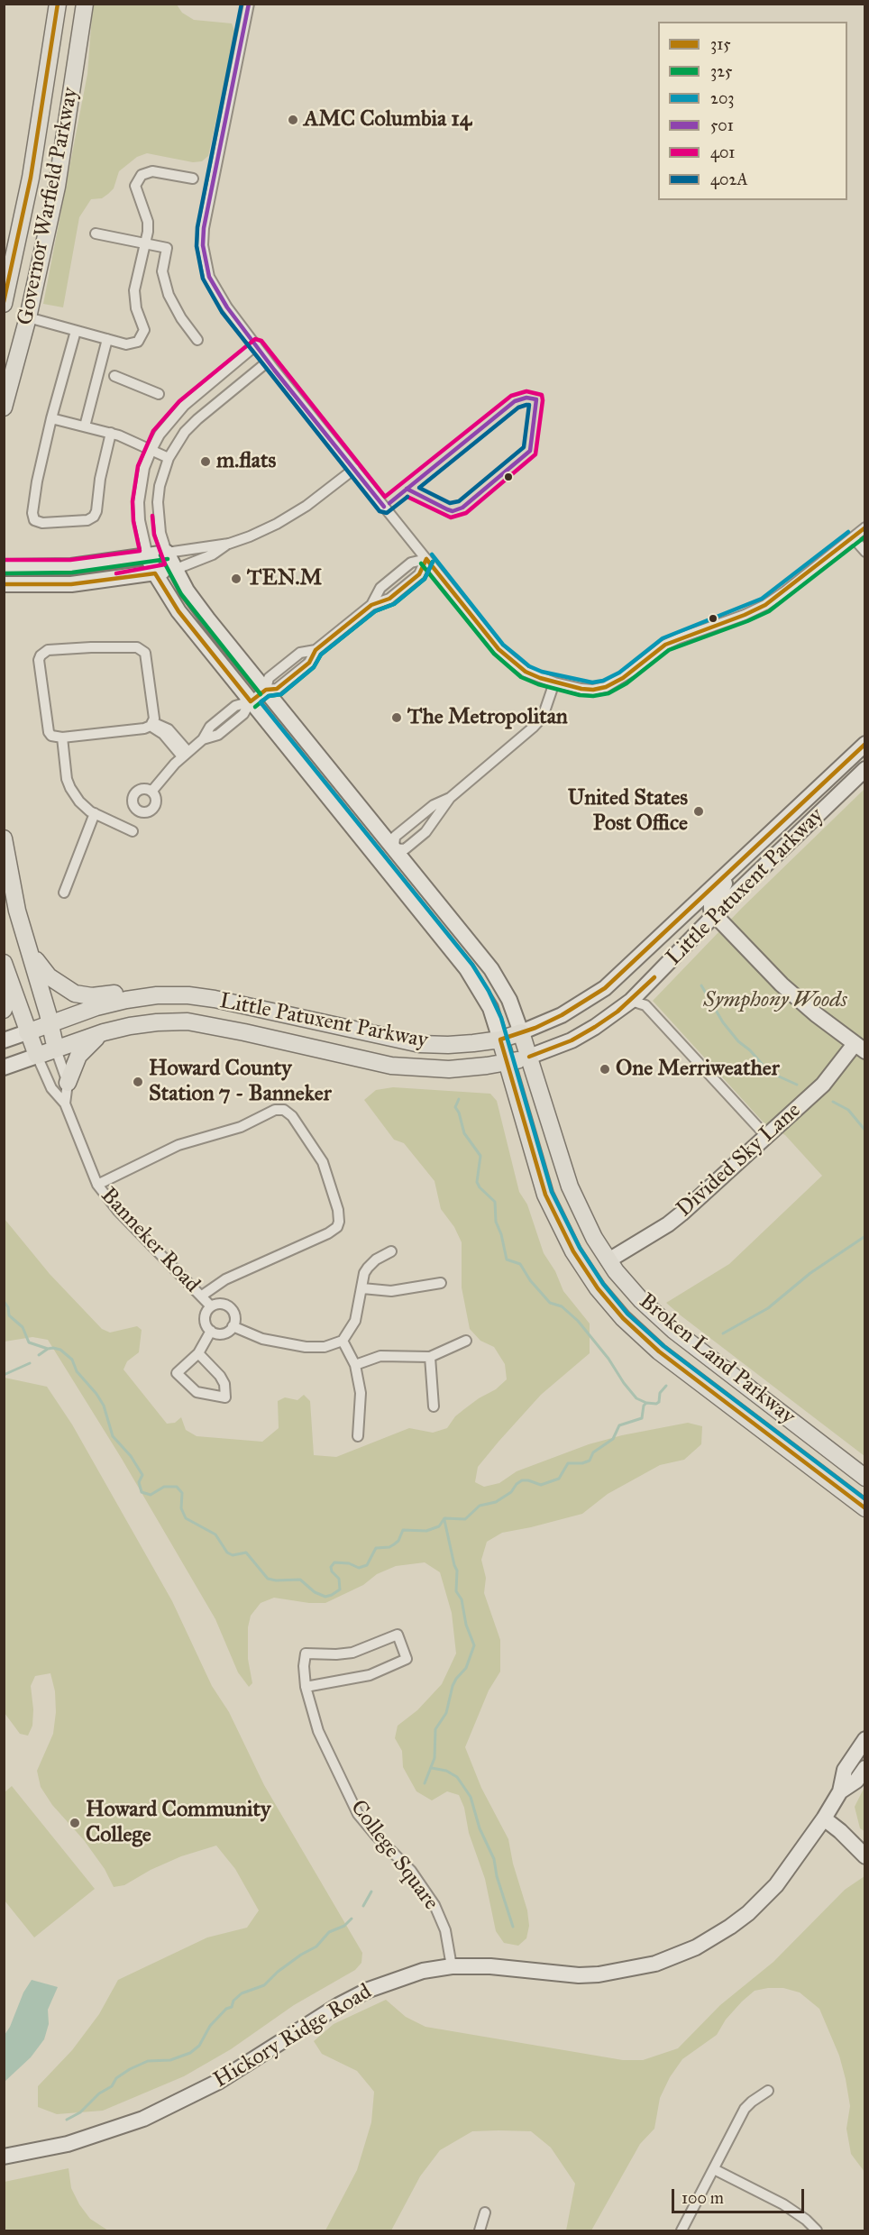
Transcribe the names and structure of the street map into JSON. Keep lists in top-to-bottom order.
{
  "streets": {
    "main road": ["Governor Warfield Parkway", "Little Patuxent Parkway", "Broken Land Parkway"],
    "street": [
      "Divided Sky Lane",
      "Banneker Road",
      "College Square",
      "Hickory Ridge Road"
    ]
  },
  "crossings": [
    ["Little Patuxent Parkway", "Banneker Road"],
    ["Little Patuxent Parkway", "Broken Land Parkway"],
    ["Divided Sky Lane", "Broken Land Parkway"],
    ["College Square", "Hickory Ridge Road"]
  ],
  "parks": ["Symphony Woods"],
  "places": [
    "AMC Columbia 14",
    "m.flats",
    "TEN.M",
    "The Metropolitan",
    "United States Post Office",
    "One Merriweather",
    "Howard County Station 7 - Banneker",
    "Howard Community College"
  ],
  "lines": [
    "transit line 315",
    "transit line 501",
    "transit line 402A",
    "transit line 401",
    "transit line 203",
    "transit line 325"
  ],
  "legend": [
    "315",
    "325",
    "203",
    "501",
    "401",
    "402A"
  ],
  "scale_bar": "100 m"
}
